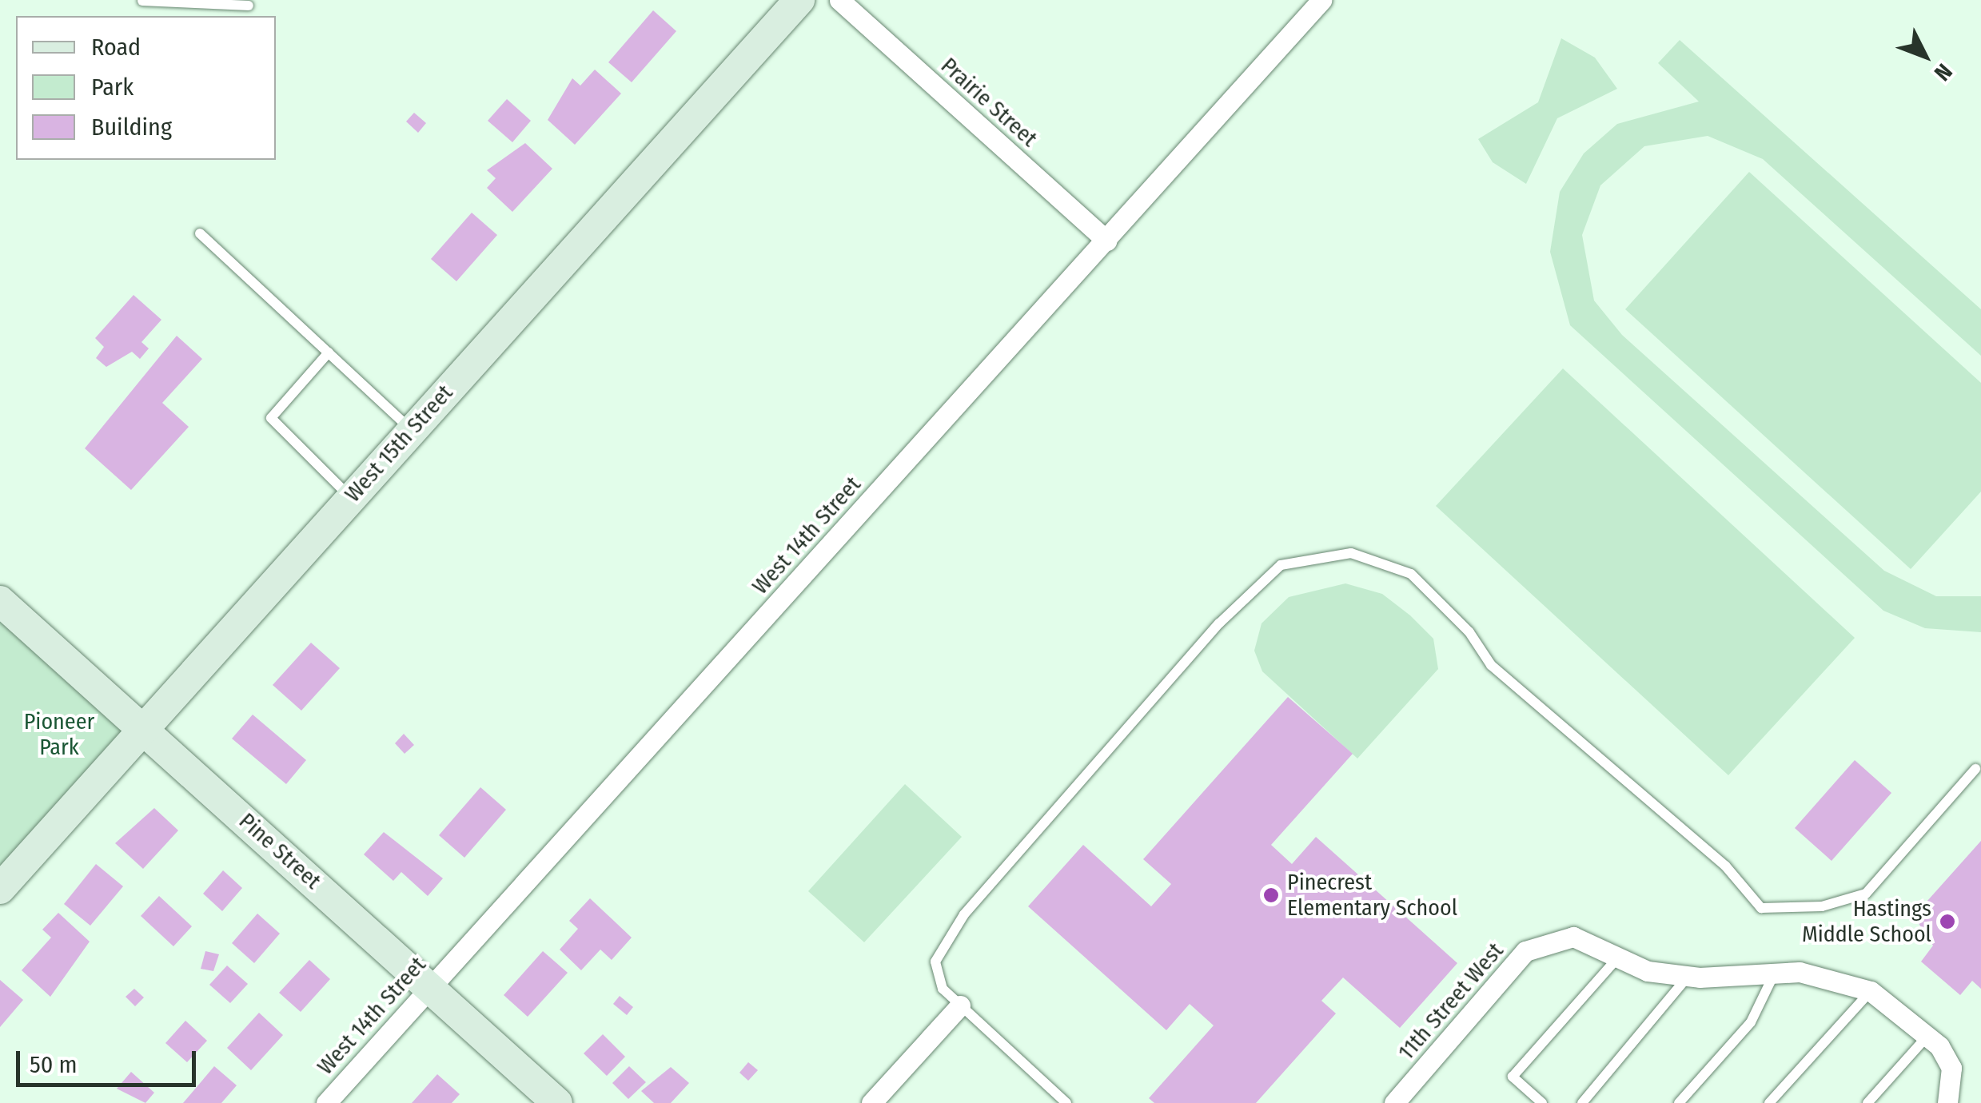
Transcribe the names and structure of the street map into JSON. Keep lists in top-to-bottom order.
{
  "streets": {
    "street": [
      "Prairie Street",
      "West 15th Street",
      "West 14th Street",
      "Pine Street",
      "11th Street West"
    ]
  },
  "crossings": [
    ["Prairie Street", "West 14th Street"],
    ["West 15th Street", "Pine Street"],
    ["West 14th Street", "Pine Street"]
  ],
  "parks": ["Pioneer Park"],
  "places": ["Pinecrest Elementary School", "Hastings Middle School"],
  "legend": ["Road", "Park", "Building"],
  "scale_bar": "50 m",
  "north": "bottom right"
}
